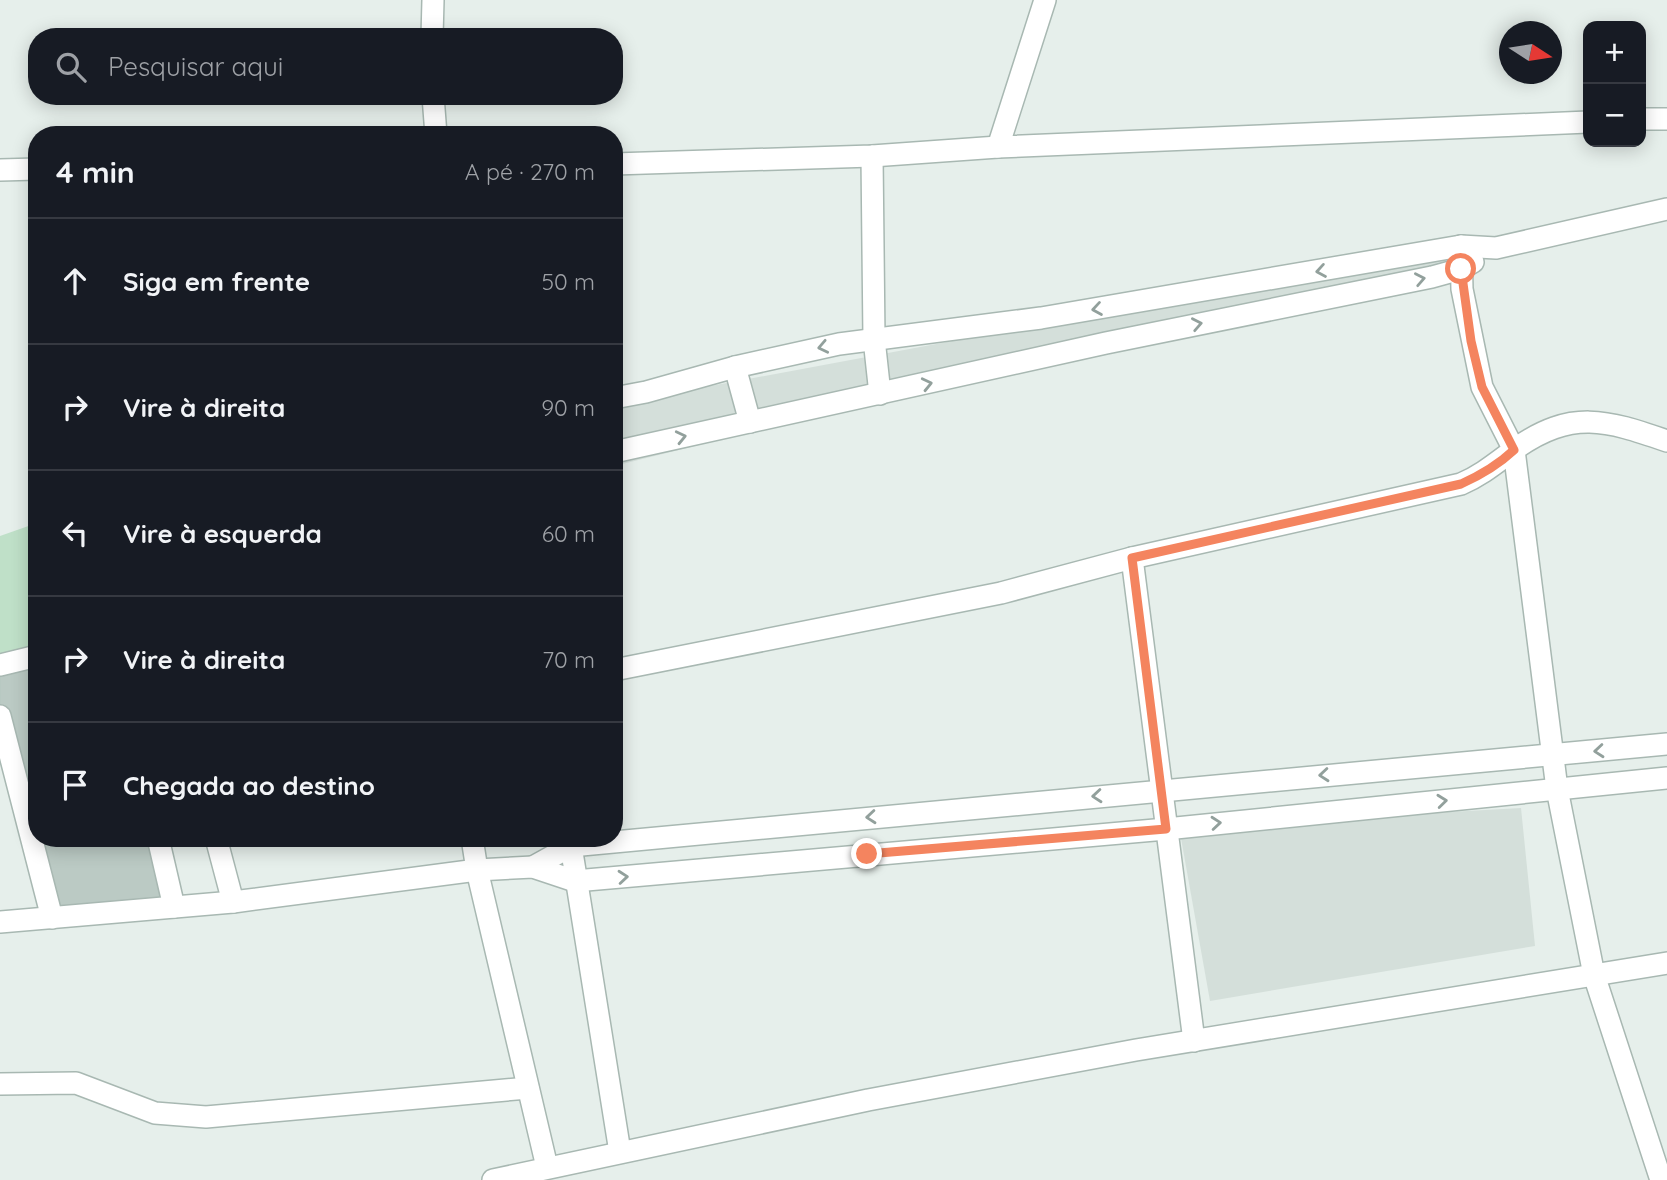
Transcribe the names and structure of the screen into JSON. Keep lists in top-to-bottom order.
{
  "north": "right",
  "page": {
    "map_buttons": ["+", "−"],
    "search": "Pesquisar aqui",
    "heading": ["4 min", "A pé · 270 m"],
    "list": [
      ["Siga em frente", "50 m"],
      ["Vire à direita", "90 m"],
      ["Vire à esquerda", "60 m"],
      ["Vire à direita", "70 m"],
      "Chegada ao destino"
    ]
  }
}
